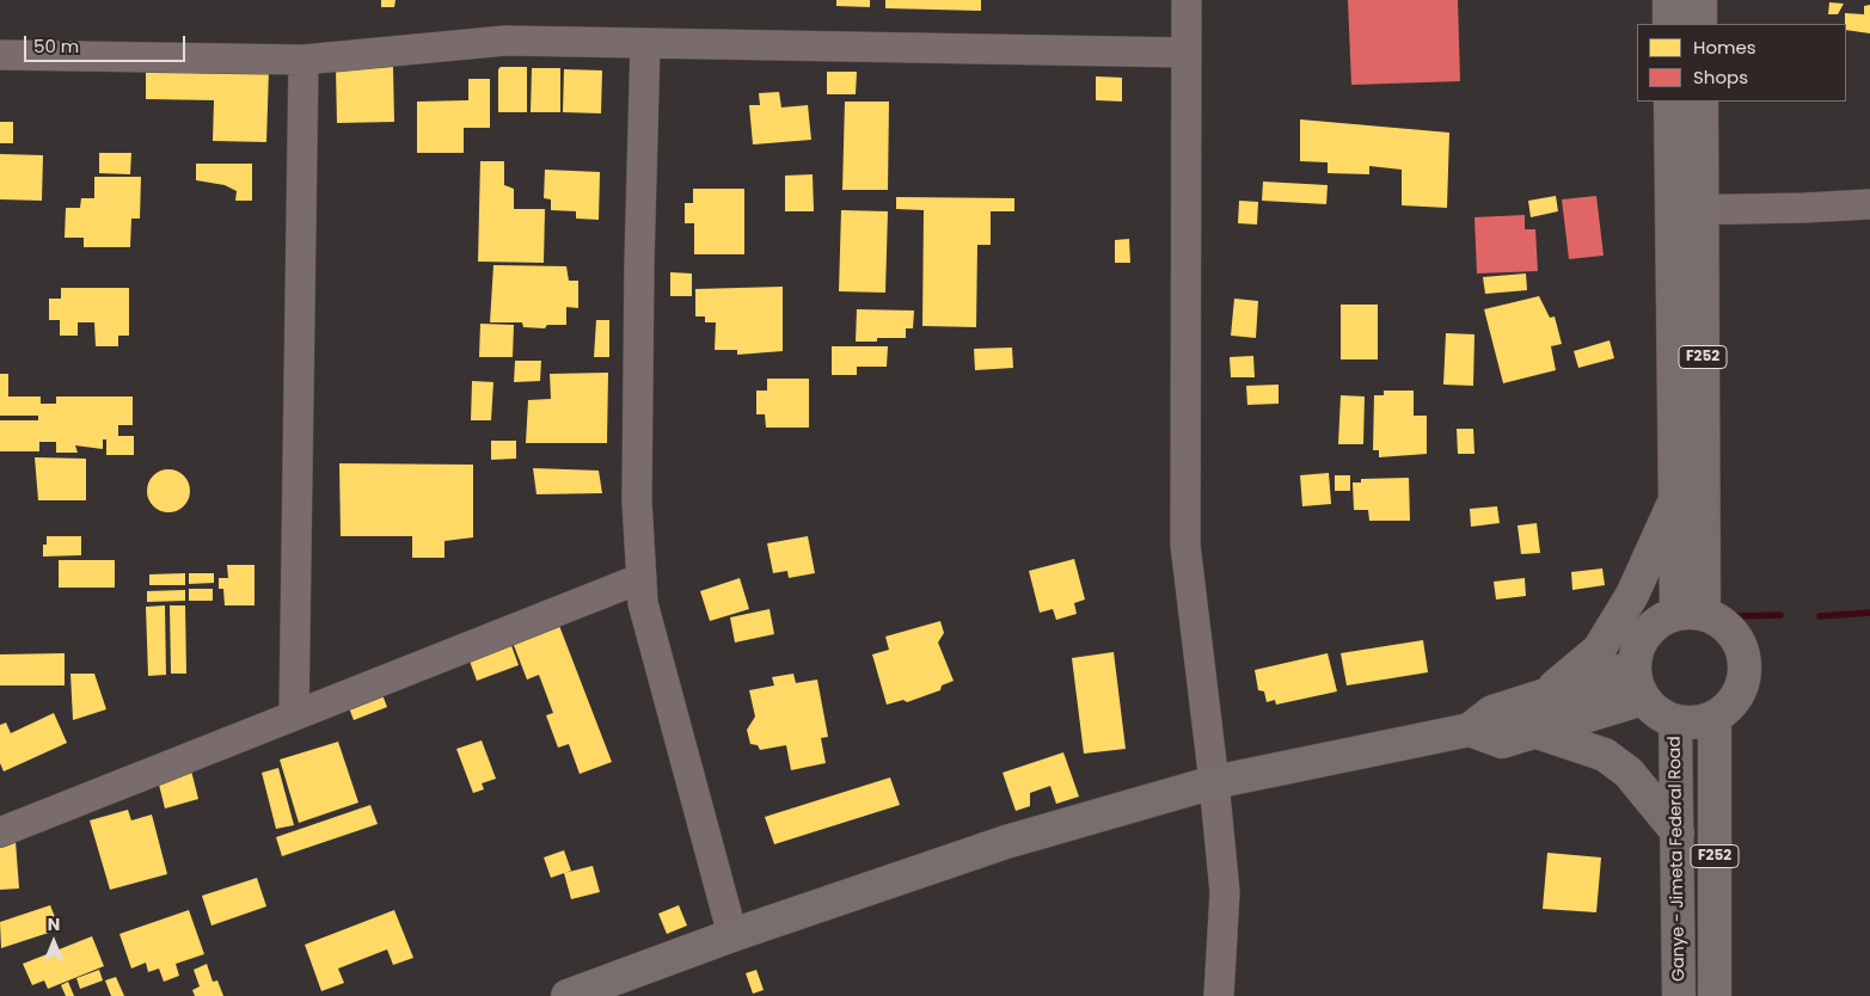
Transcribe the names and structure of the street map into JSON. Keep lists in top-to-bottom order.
{
  "streets": {
    "main road": ["F252", "Ganye - Jimeta Federal Road"]
  },
  "crossings": [
    ["F252", "Ganye - Jimeta Federal Road"]
  ],
  "legend": ["Homes", "Shops"],
  "scale_bar": "50 m",
  "north": "top"
}
